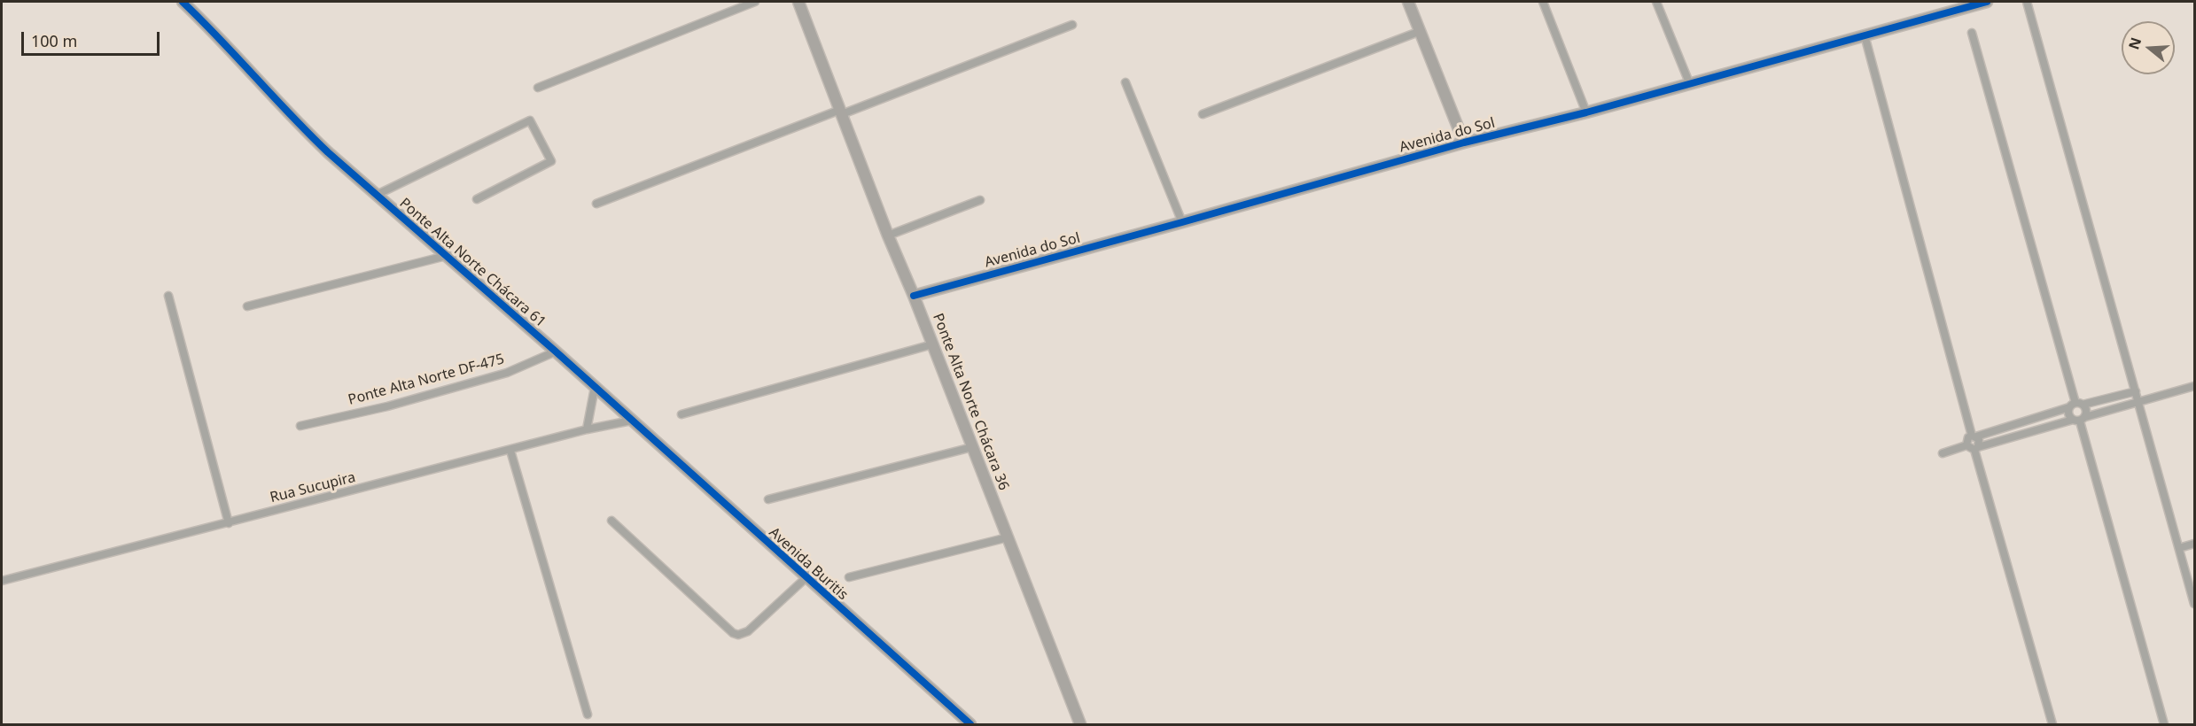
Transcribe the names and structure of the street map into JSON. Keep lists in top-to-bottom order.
{
  "streets": {
    "street": [
      "Avenida do Sol",
      "Ponte Alta Norte Chácara 61",
      "Ponte Alta Norte DF-475",
      "Ponte Alta Norte Chácara 36",
      "Rua Sucupira",
      "Avenida Buritis"
    ]
  },
  "crossings": [
    ["Avenida do Sol", "Ponte Alta Norte Chácara 36"],
    ["Ponte Alta Norte Chácara 61", "Ponte Alta Norte DF-475"],
    ["Ponte Alta Norte Chácara 61", "Rua Sucupira"],
    ["Ponte Alta Norte Chácara 61", "Avenida Buritis"],
    ["Rua Sucupira", "Avenida Buritis"]
  ],
  "scale_bar": "100 m",
  "north": "left"
}
